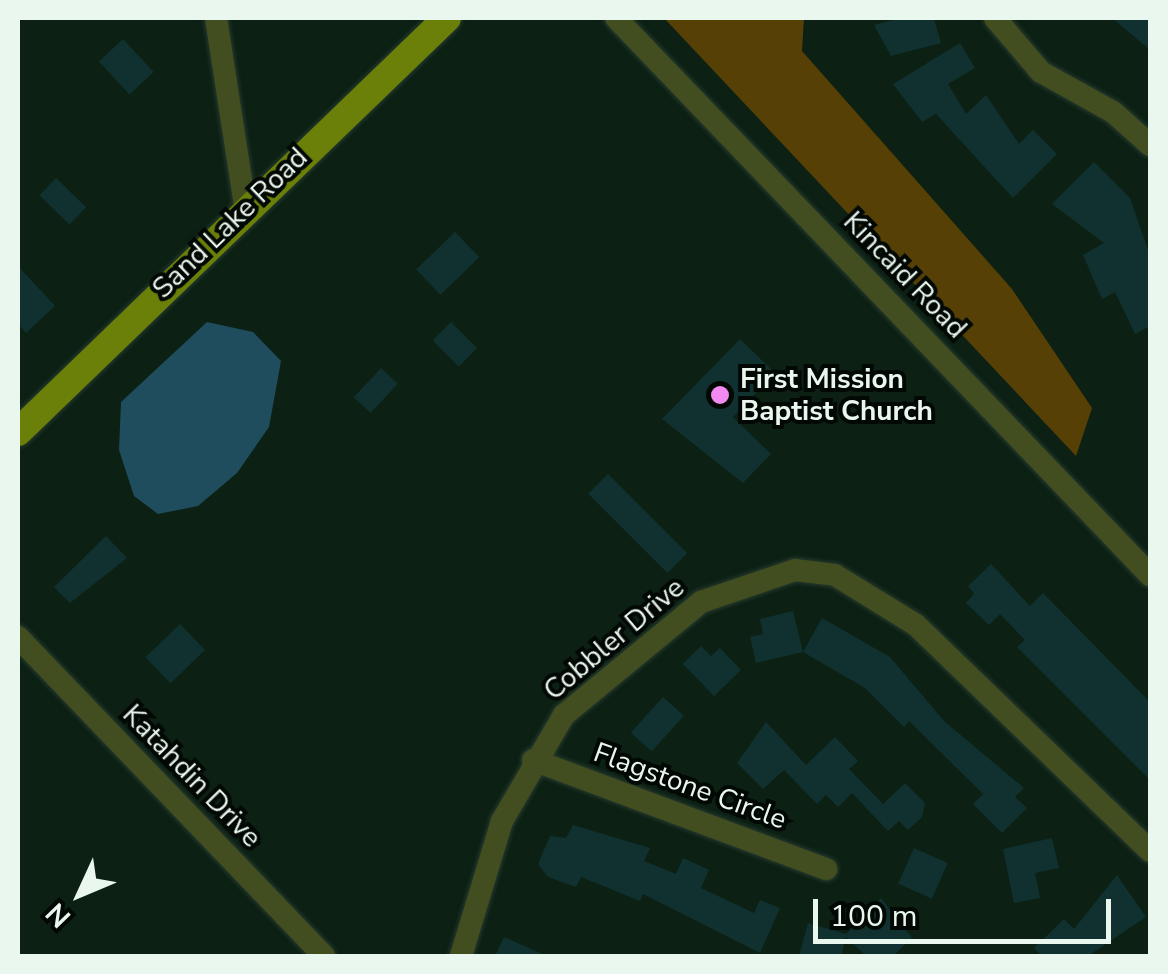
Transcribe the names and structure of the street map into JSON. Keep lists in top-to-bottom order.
{
  "streets": {
    "main road": ["Sand Lake Road"],
    "street": [
      "Kincaid Road",
      "Cobbler Drive",
      "Katahdin Drive",
      "Flagstone Circle"
    ]
  },
  "crossings": [
    ["Cobbler Drive", "Flagstone Circle"]
  ],
  "places": ["First Mission Baptist Church"],
  "scale_bar": "100 m",
  "north": "bottom left"
}
